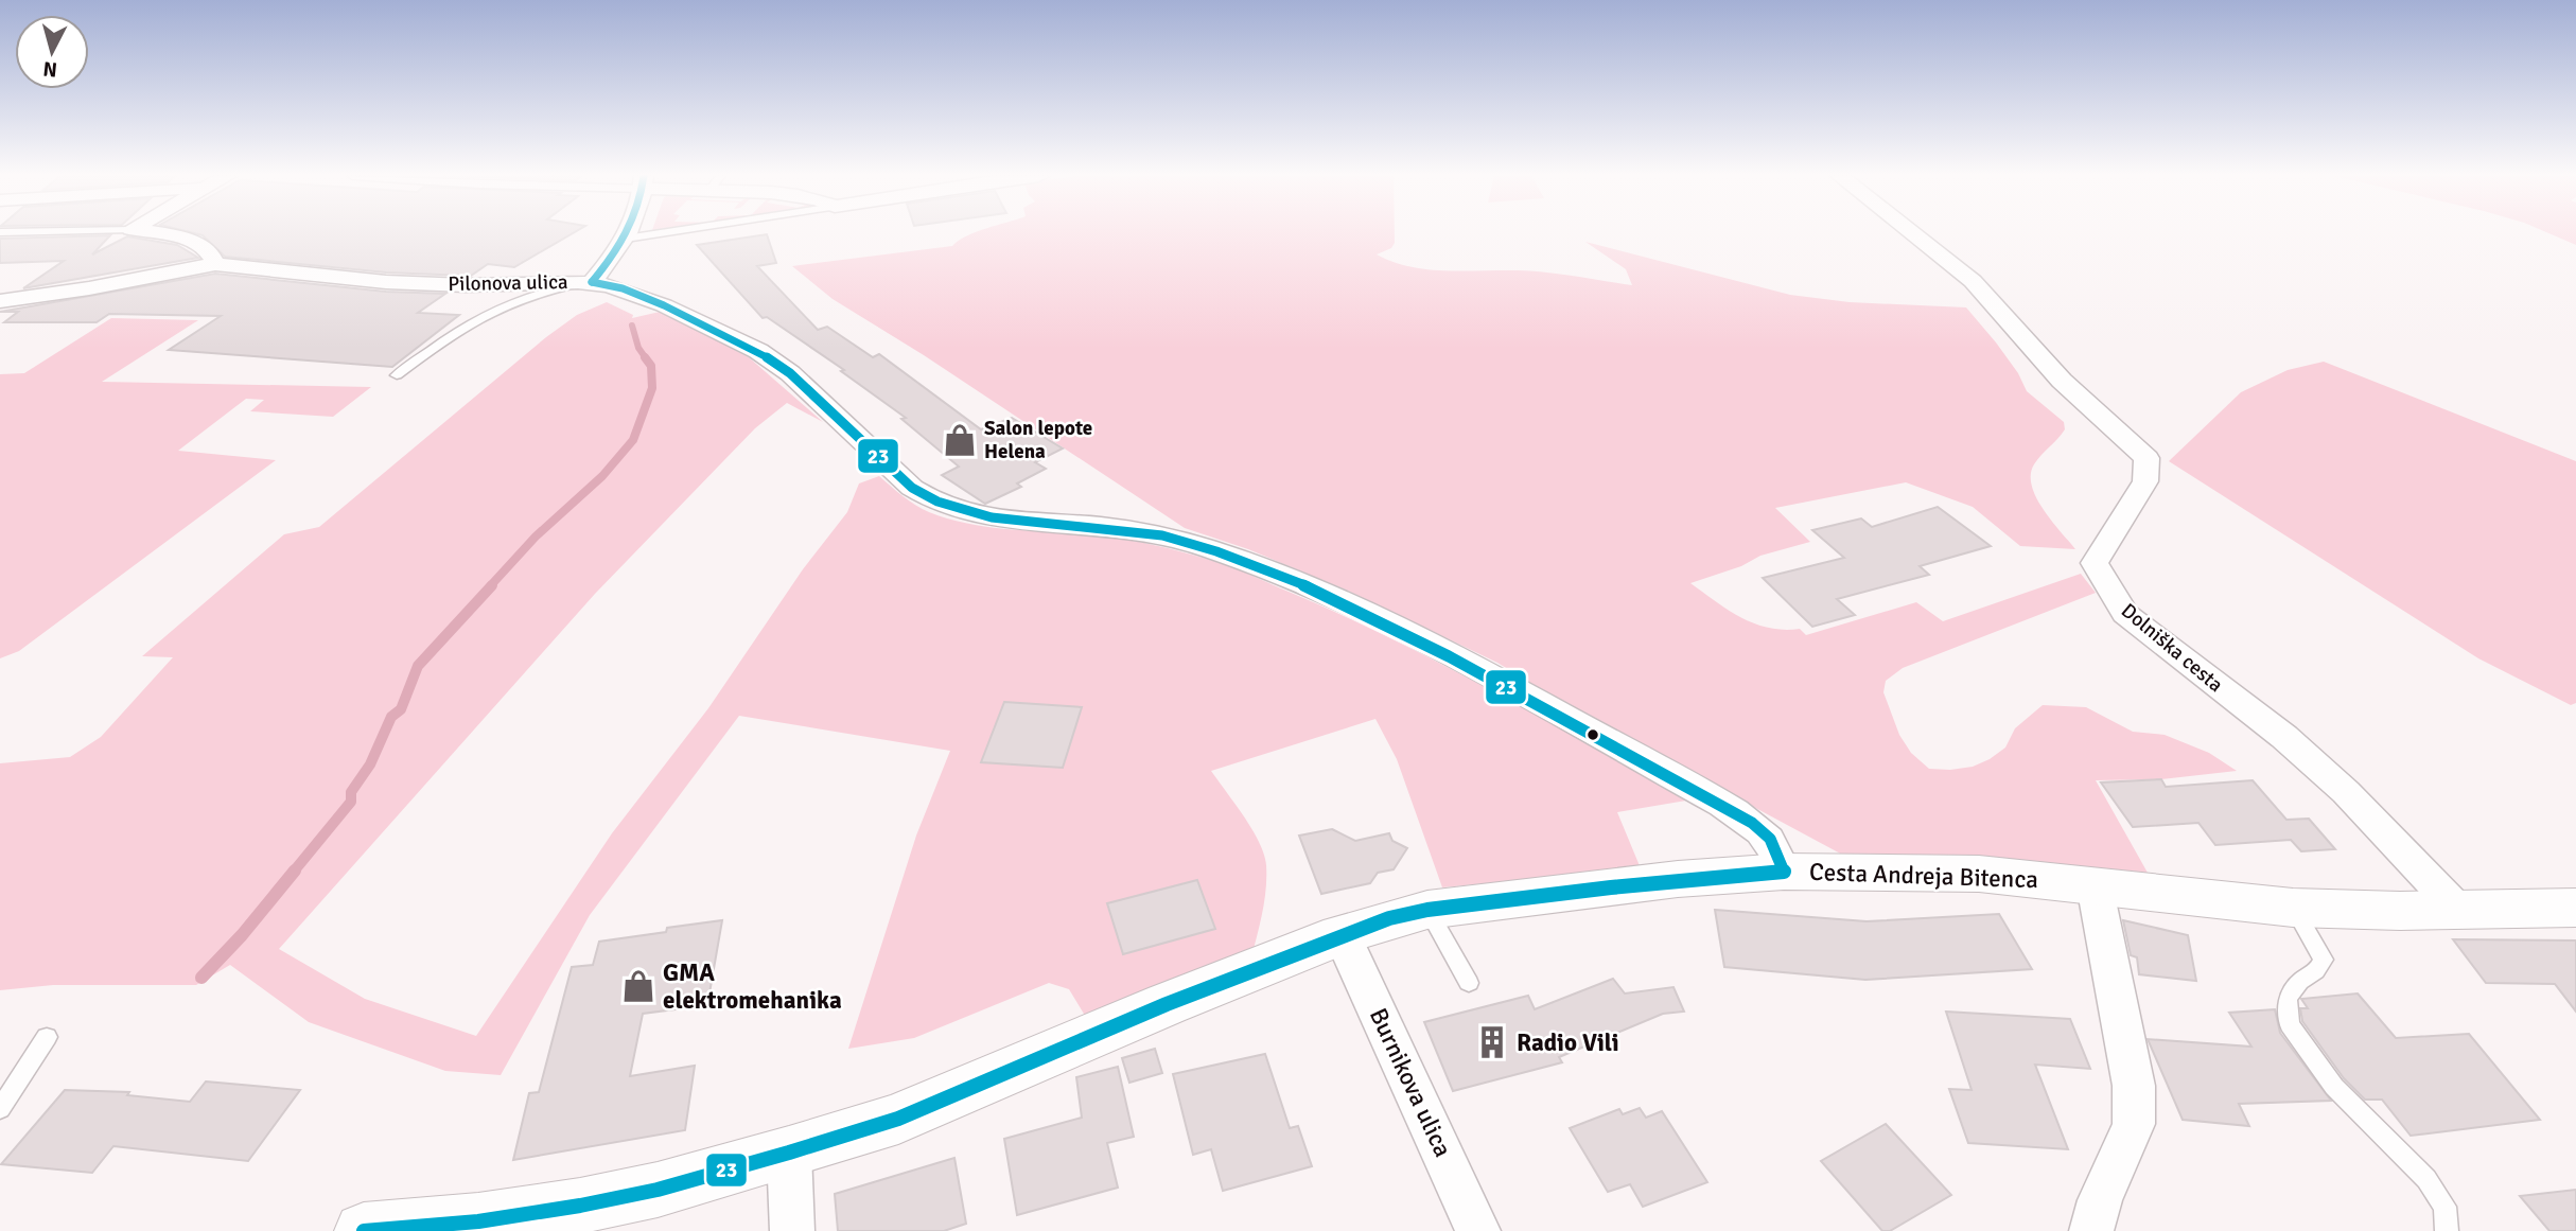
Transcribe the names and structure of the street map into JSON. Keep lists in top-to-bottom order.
{
  "streets": {
    "street": [
      "Pilonova ulica",
      "Dolniška cesta",
      "Cesta Andreja Bitenca",
      "Burnikova ulica"
    ]
  },
  "crossings": [
    ["Pilonova ulica", "Cesta Andreja Bitenca"],
    ["Dolniška cesta", "Cesta Andreja Bitenca"],
    ["Cesta Andreja Bitenca", "Burnikova ulica"]
  ],
  "places": {
    "shop": ["Salon lepote Helena", "GMA elektromehanika"],
    "building": ["Radio Vili"]
  },
  "lines": ["transit line 23"],
  "north": "bottom"
}
